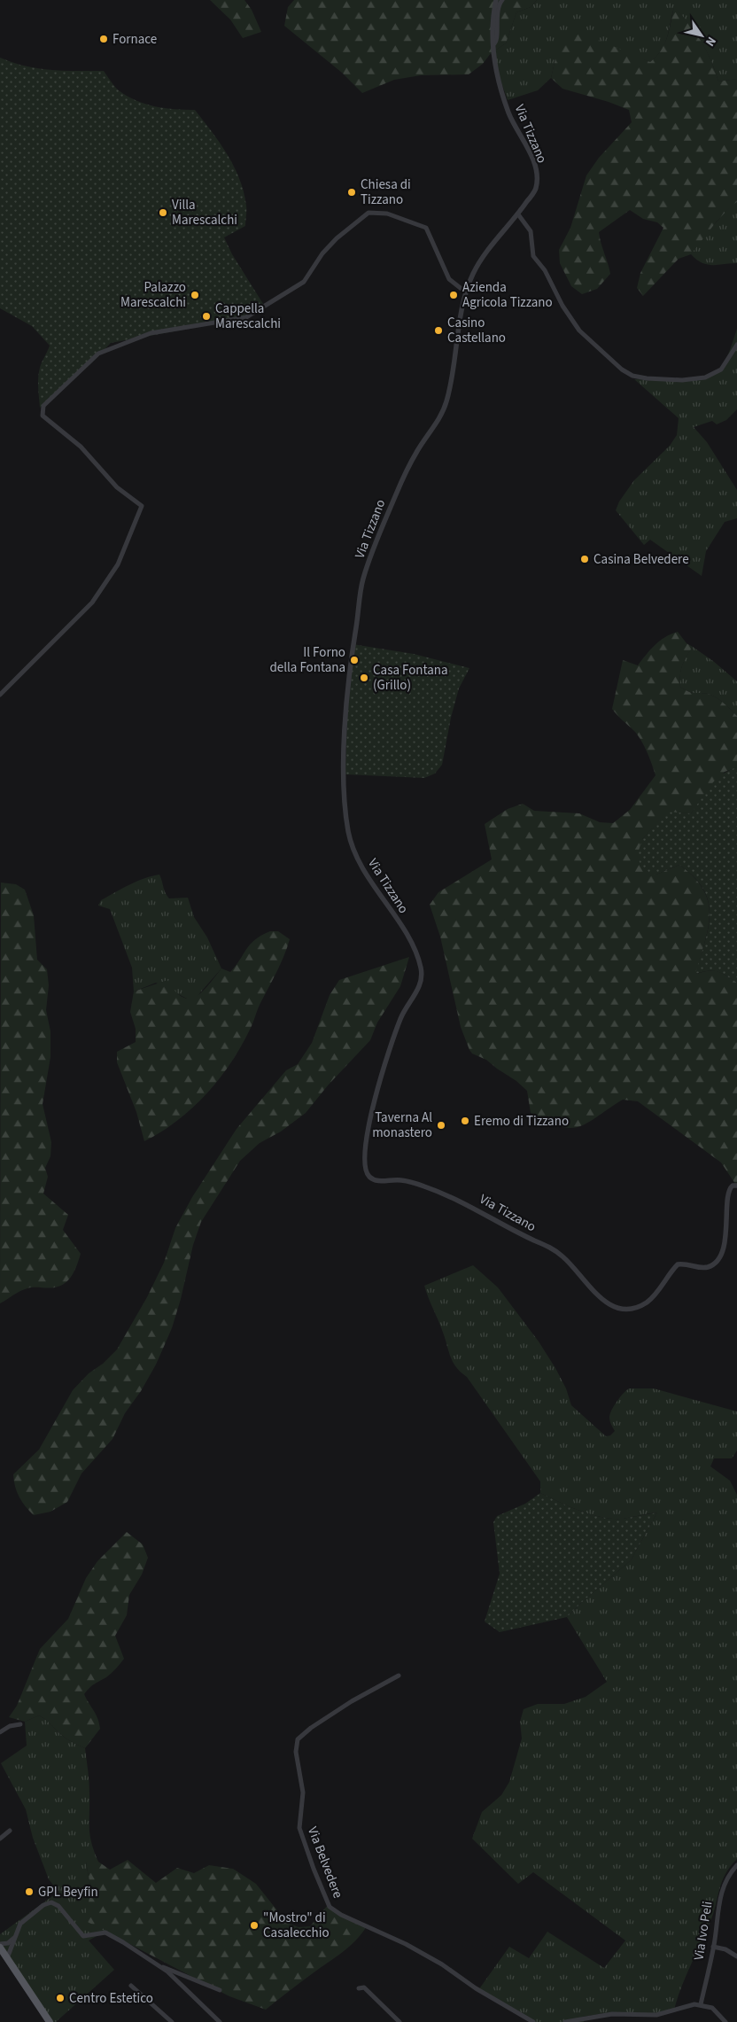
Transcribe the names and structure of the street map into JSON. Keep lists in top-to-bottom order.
{
  "streets": {
    "street": ["Via Tizzano", "Via Belvedere", "Via Ivo Peli"]
  },
  "places": [
    "Fornace",
    "Chiesa di Tizzano",
    "Villa Marescalchi",
    "Palazzo Marescalchi",
    "Azienda Agricola Tizzano",
    "Cappella Marescalchi",
    "Casino Castellano",
    "Casina Belvedere",
    "Il Forno della Fontana",
    "Casa Fontana (Grillo)",
    "Eremo di Tizzano",
    "Taverna Al monastero",
    "GPL Beyfin",
    "\"Mostro\" di Casalecchio",
    "Centro Estetico"
  ],
  "north": "bottom right"
}
